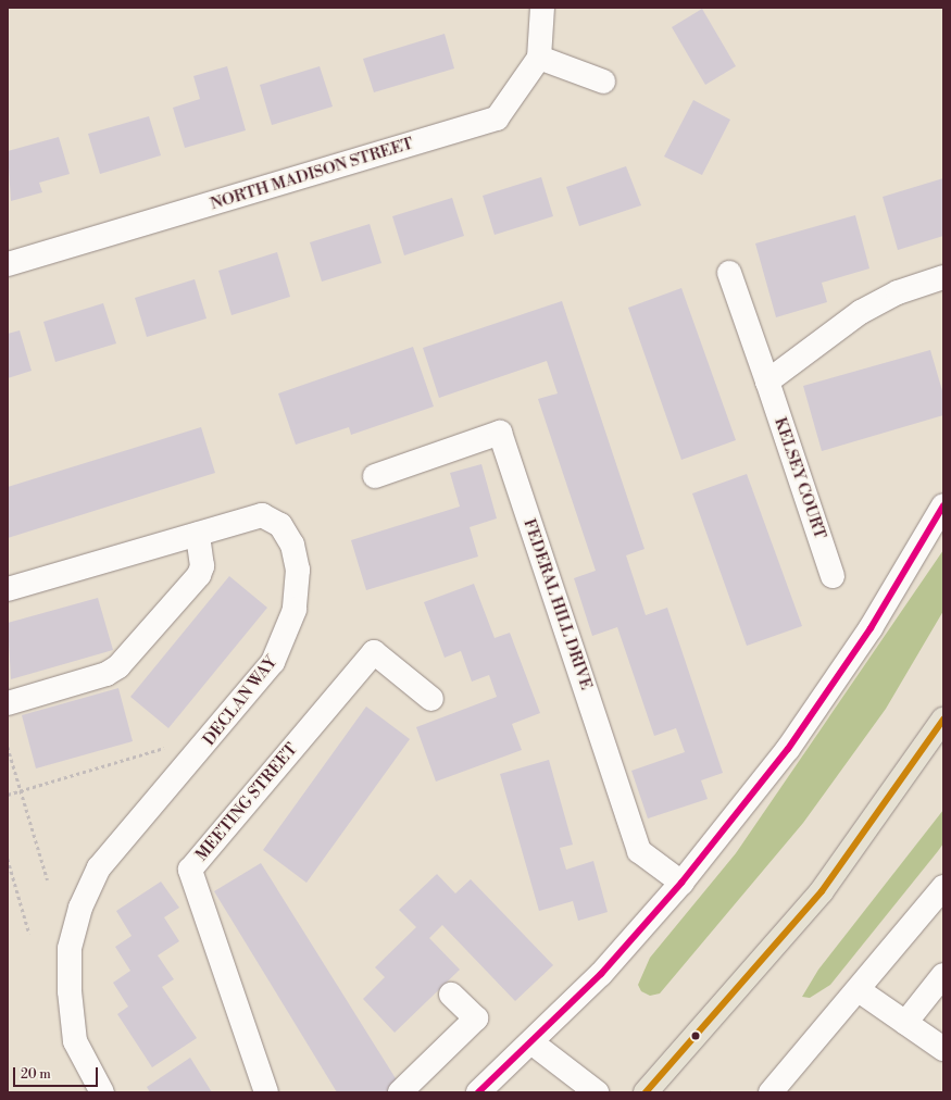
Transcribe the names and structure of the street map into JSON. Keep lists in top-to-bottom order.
{
  "streets": {
    "street": [
      "NORTH MADISON STREET",
      "KELSEY COURT",
      "FEDERAL HILL DRIVE",
      "DECLAN WAY",
      "MEETING STREET"
    ]
  },
  "scale_bar": "20 m"
}
